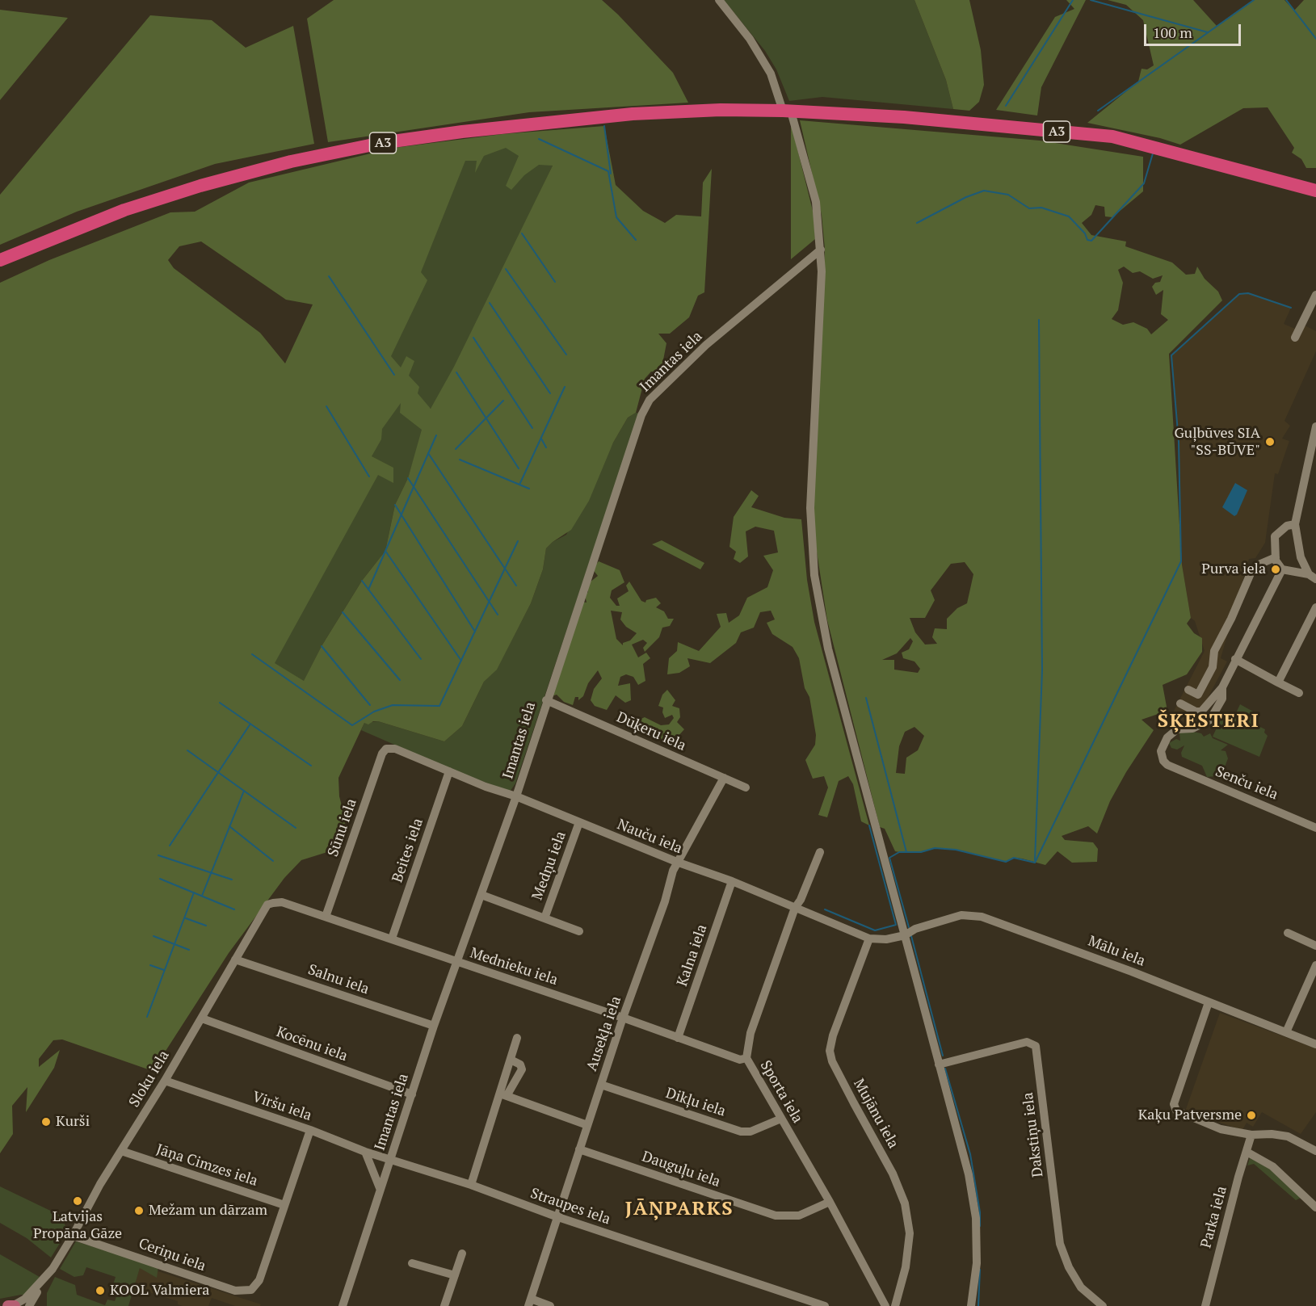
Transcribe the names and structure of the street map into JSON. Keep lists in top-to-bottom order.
{
  "streets": {
    "highway": ["A3"],
    "street": [
      "Imantas iela",
      "Dūķeru iela",
      "Senču iela",
      "Sūnu iela",
      "Nauču iela",
      "Beites iela",
      "Medņu iela",
      "Mālu iela",
      "Kalna iela",
      "Mednieku iela",
      "Salnu iela",
      "Ausekļa iela",
      "Kocēnu iela",
      "Sloku iela",
      "Sporta iela",
      "Dikļu iela",
      "Viršu iela",
      "Mujānu iela",
      "Dakstiņu iela",
      "Jāņa Cimzes iela",
      "Dauguļu iela",
      "Straupes iela",
      "Parka iela",
      "Ceriņu iela"
    ]
  },
  "crossings": [
    ["Imantas iela", "Dūķeru iela"],
    ["Imantas iela", "Nauču iela"],
    ["Imantas iela", "Mednieku iela"],
    ["Imantas iela", "Salnu iela"],
    ["Imantas iela", "Kocēnu iela"],
    ["Imantas iela", "Viršu iela"],
    ["Imantas iela", "Straupes iela"],
    ["Dūķeru iela", "Ausekļa iela"],
    ["Sūnu iela", "Nauču iela"],
    ["Sūnu iela", "Mednieku iela"],
    ["Nauču iela", "Beites iela"],
    ["Nauču iela", "Medņu iela"],
    ["Nauču iela", "Mālu iela"],
    ["Nauču iela", "Kalna iela"],
    ["Nauču iela", "Ausekļa iela"],
    ["Nauču iela", "Sporta iela"],
    ["Nauču iela", "Mujānu iela"],
    ["Beites iela", "Mednieku iela"],
    ["Kalna iela", "Mednieku iela"],
    ["Mednieku iela", "Ausekļa iela"],
    ["Mednieku iela", "Sloku iela"],
    ["Mednieku iela", "Sporta iela"],
    ["Salnu iela", "Sloku iela"],
    ["Ausekļa iela", "Dikļu iela"],
    ["Ausekļa iela", "Dauguļu iela"],
    ["Ausekļa iela", "Straupes iela"],
    ["Kocēnu iela", "Sloku iela"],
    ["Sloku iela", "Viršu iela"],
    ["Sloku iela", "Jāņa Cimzes iela"],
    ["Sloku iela", "Ceriņu iela"],
    ["Sporta iela", "Dikļu iela"],
    ["Sporta iela", "Dauguļu iela"],
    ["Viršu iela", "Straupes iela"],
    ["Jāņa Cimzes iela", "Ceriņu iela"]
  ],
  "districts": ["ŠĶESTERI", "JĀŅPARKS"],
  "places": [
    "Guļbūves SIA \"SS-BŪVE\"",
    "Purva iela",
    "Kaķu Patversme",
    "Kurši",
    "Latvijas Propāna Gāze",
    "Mežam un dārzam",
    "KOOL Valmiera"
  ],
  "scale_bar": "100 m"
}
